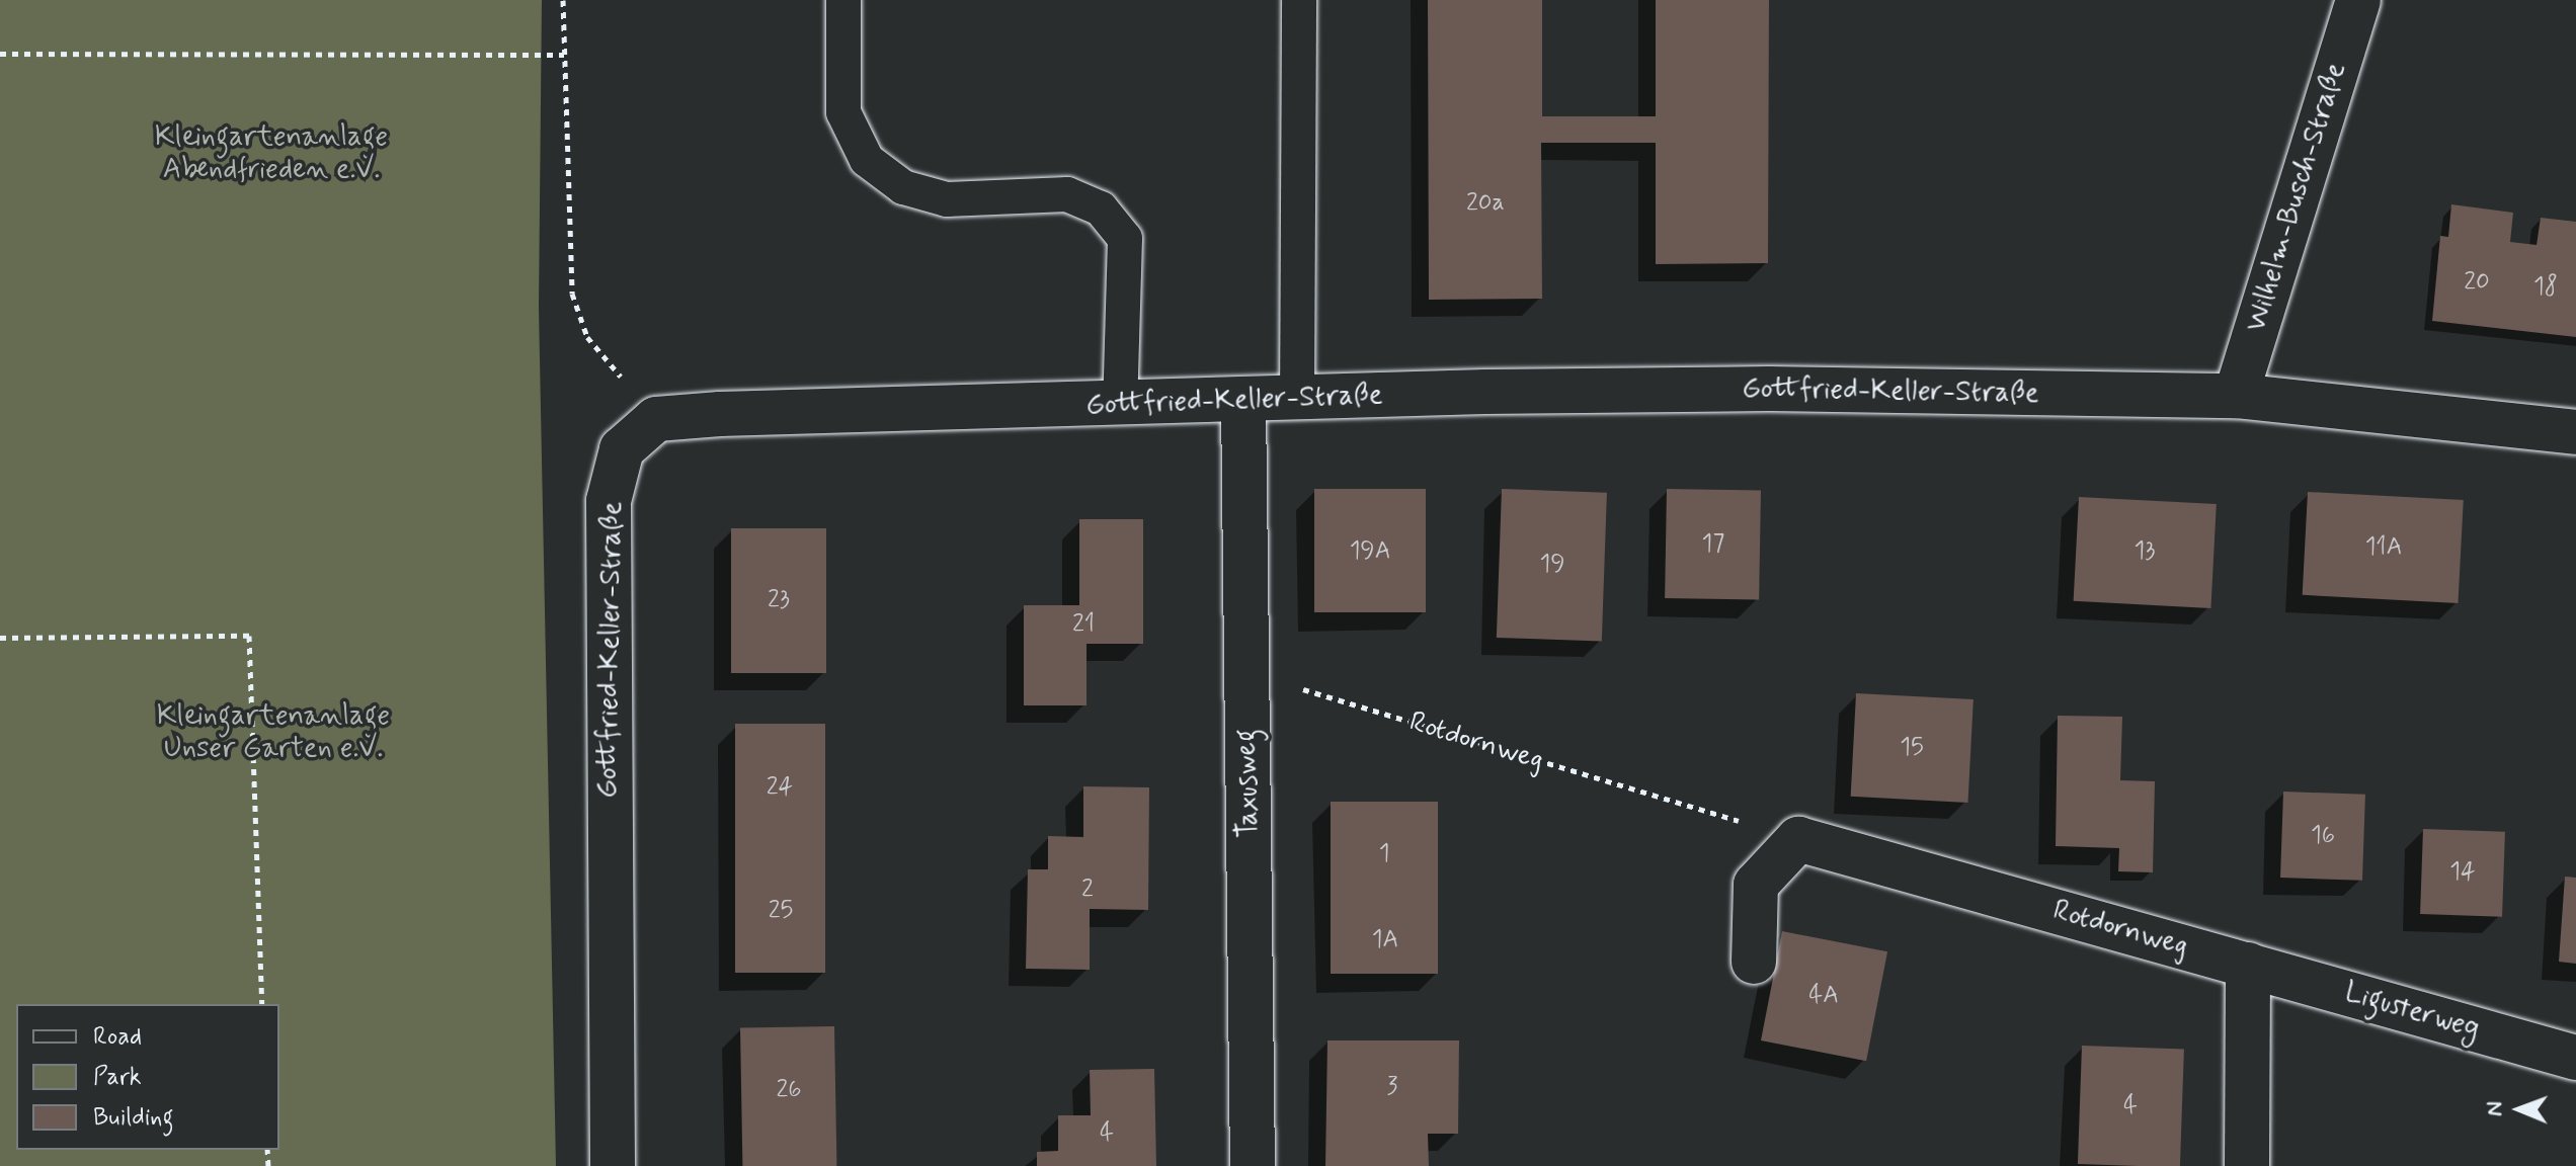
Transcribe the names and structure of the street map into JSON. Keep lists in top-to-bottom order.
{
  "streets": {
    "street": [
      "Wilhelm-Busch-Straße",
      "Gottfried-Keller-Straße",
      "Rotdornweg",
      "Taxusweg",
      "Ligusterweg"
    ]
  },
  "crossings": [
    ["Wilhelm-Busch-Straße", "Gottfried-Keller-Straße"],
    ["Gottfried-Keller-Straße", "Taxusweg"],
    ["Rotdornweg", "Taxusweg"],
    ["Rotdornweg", "Ligusterweg"]
  ],
  "parks": ["Kleingartenanlage Abendfrieden e.V.", "Kleingartenanlage Unser Garten e.V."],
  "house_numbers": [
    "20a",
    "20",
    "18",
    "17",
    "11A",
    "19A",
    "13",
    "19",
    "23",
    "21",
    "15",
    "24",
    "16",
    "1",
    "14",
    "2",
    "25",
    "1A",
    "4A",
    "3",
    "26",
    "4",
    "4"
  ],
  "legend": ["Road", "Park", "Building"],
  "north": "left"
}
